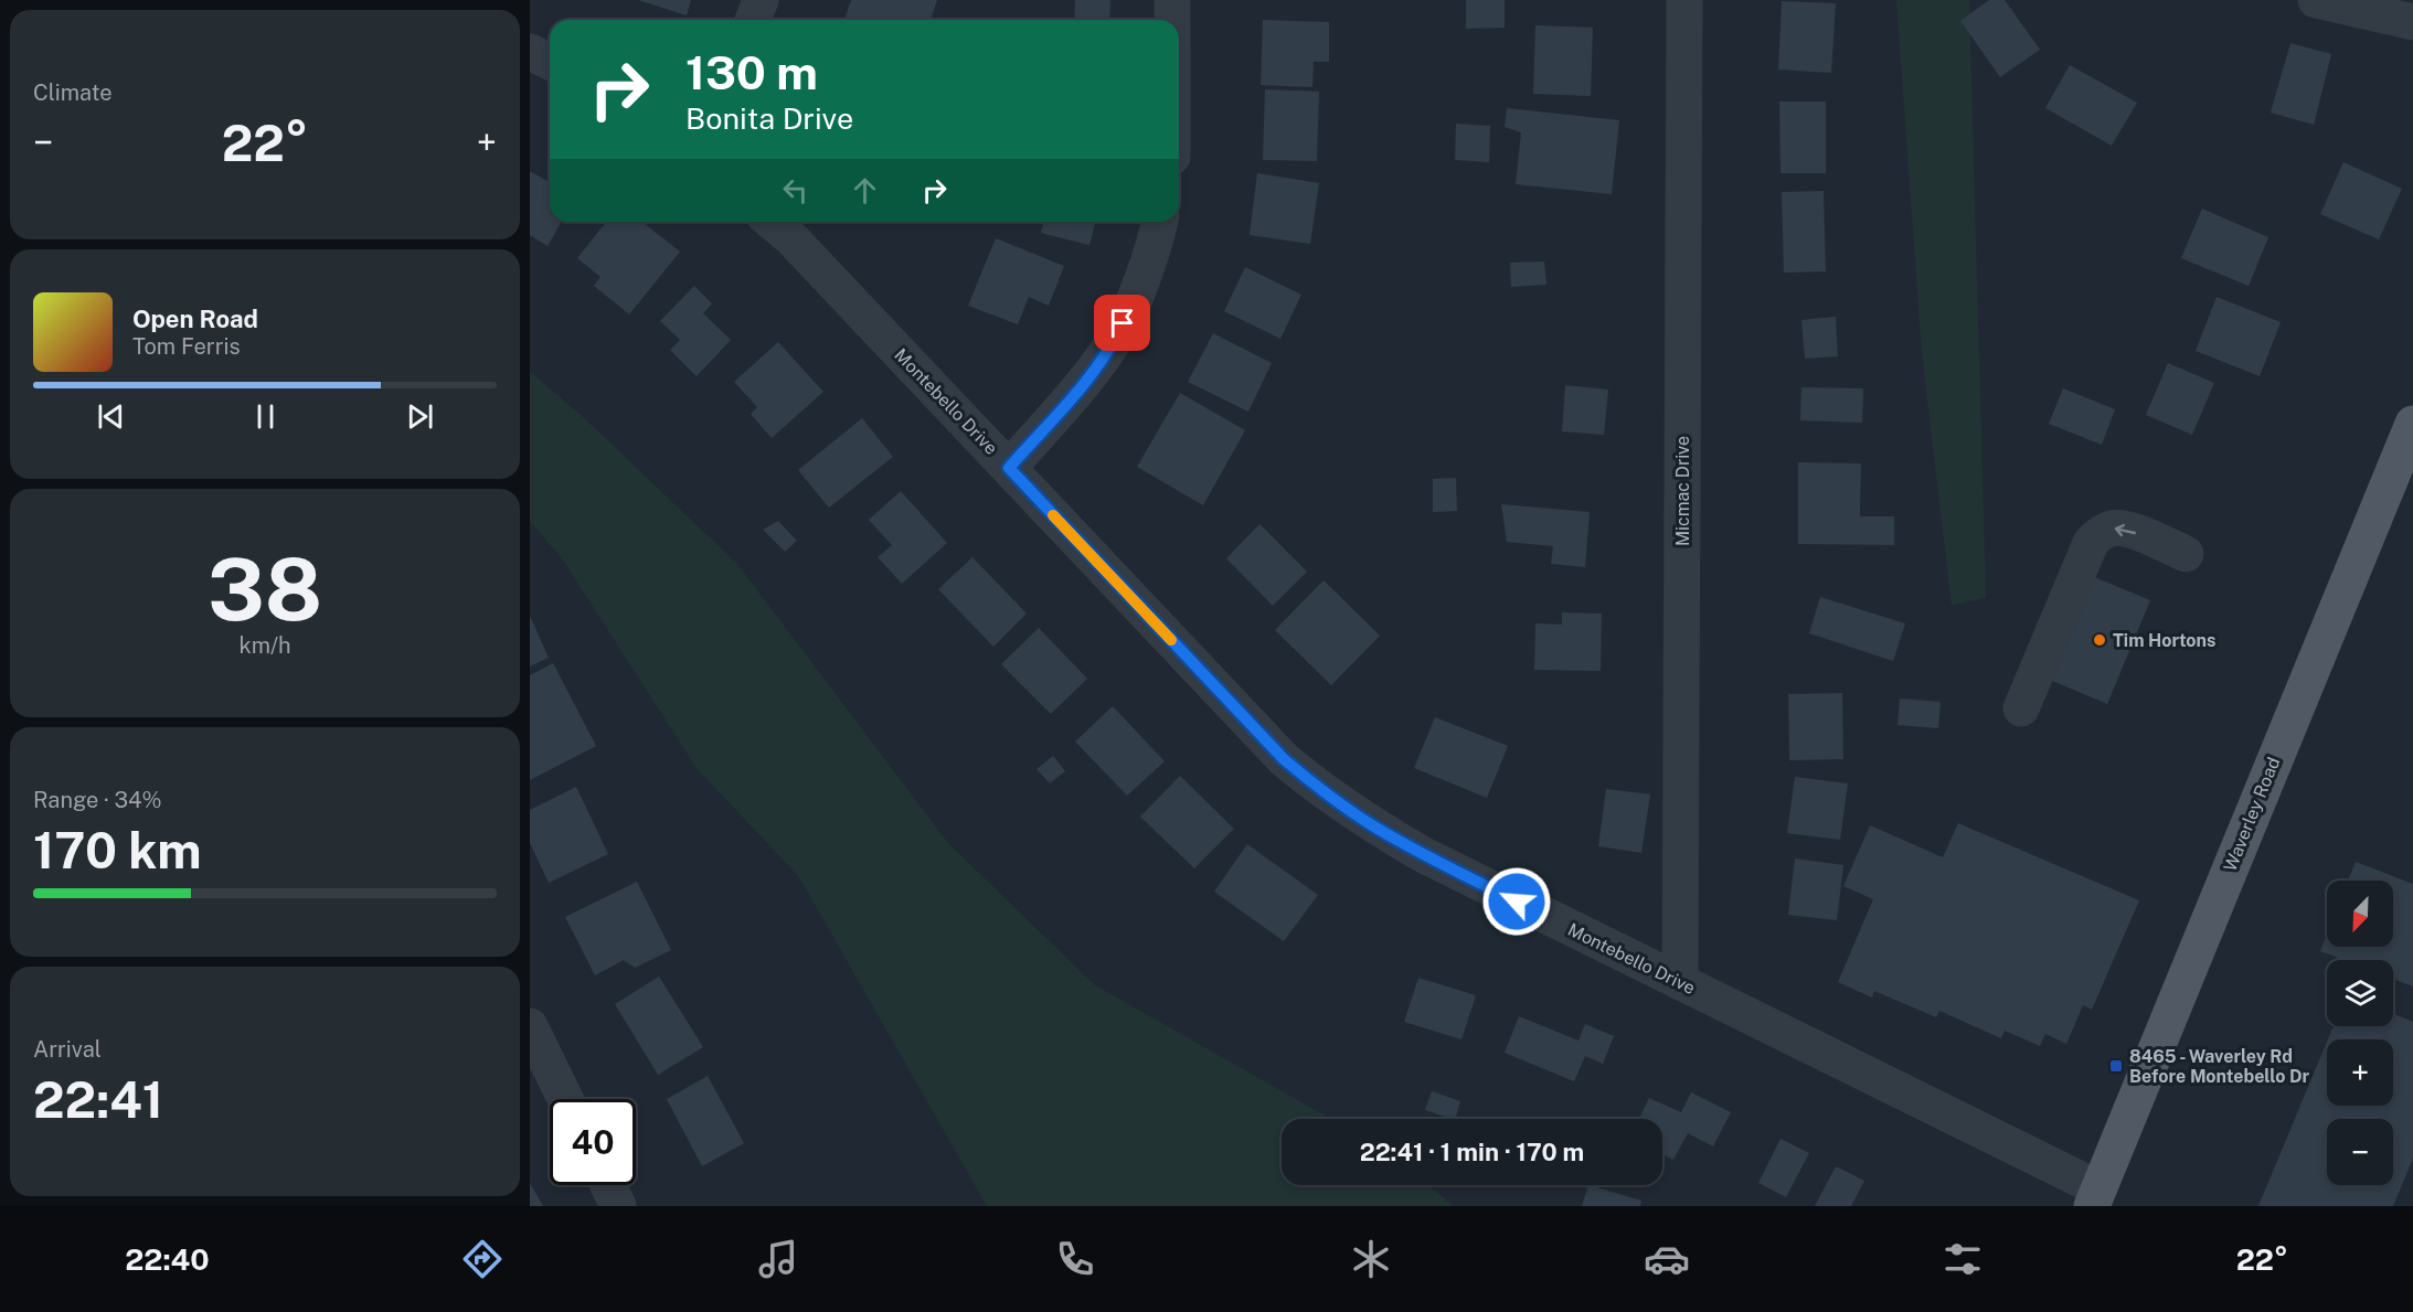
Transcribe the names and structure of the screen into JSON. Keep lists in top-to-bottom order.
{
  "streets": {
    "main road": ["Waverley Road"],
    "street": ["Montebello Drive", "Micmac Drive"]
  },
  "crossings": [
    ["Montebello Drive", "Micmac Drive"],
    ["Montebello Drive", "Waverley Road"]
  ],
  "places": {
    "other": ["Tim Hortons"],
    "transit": ["8465 - Waverley Rd Before Montebello Dr"]
  },
  "north": "bottom left",
  "page": {
    "tile": [
      "Climate",
      ["38", "km/h"],
      ["Range · 34%", "170 km"],
      ["Arrival", "22:41"]
    ],
    "turn": ["130 m", "Bonita Drive"],
    "heat": ["−", "22°", "+"],
    "song": ["Open Road", "Tom Ferris"],
    "map_buttons": ["+", "−"],
    "limit": "40",
    "trip": "22:41 · 1 min · 170 m",
    "tabs": ["22:40", "22°"]
  }
}
